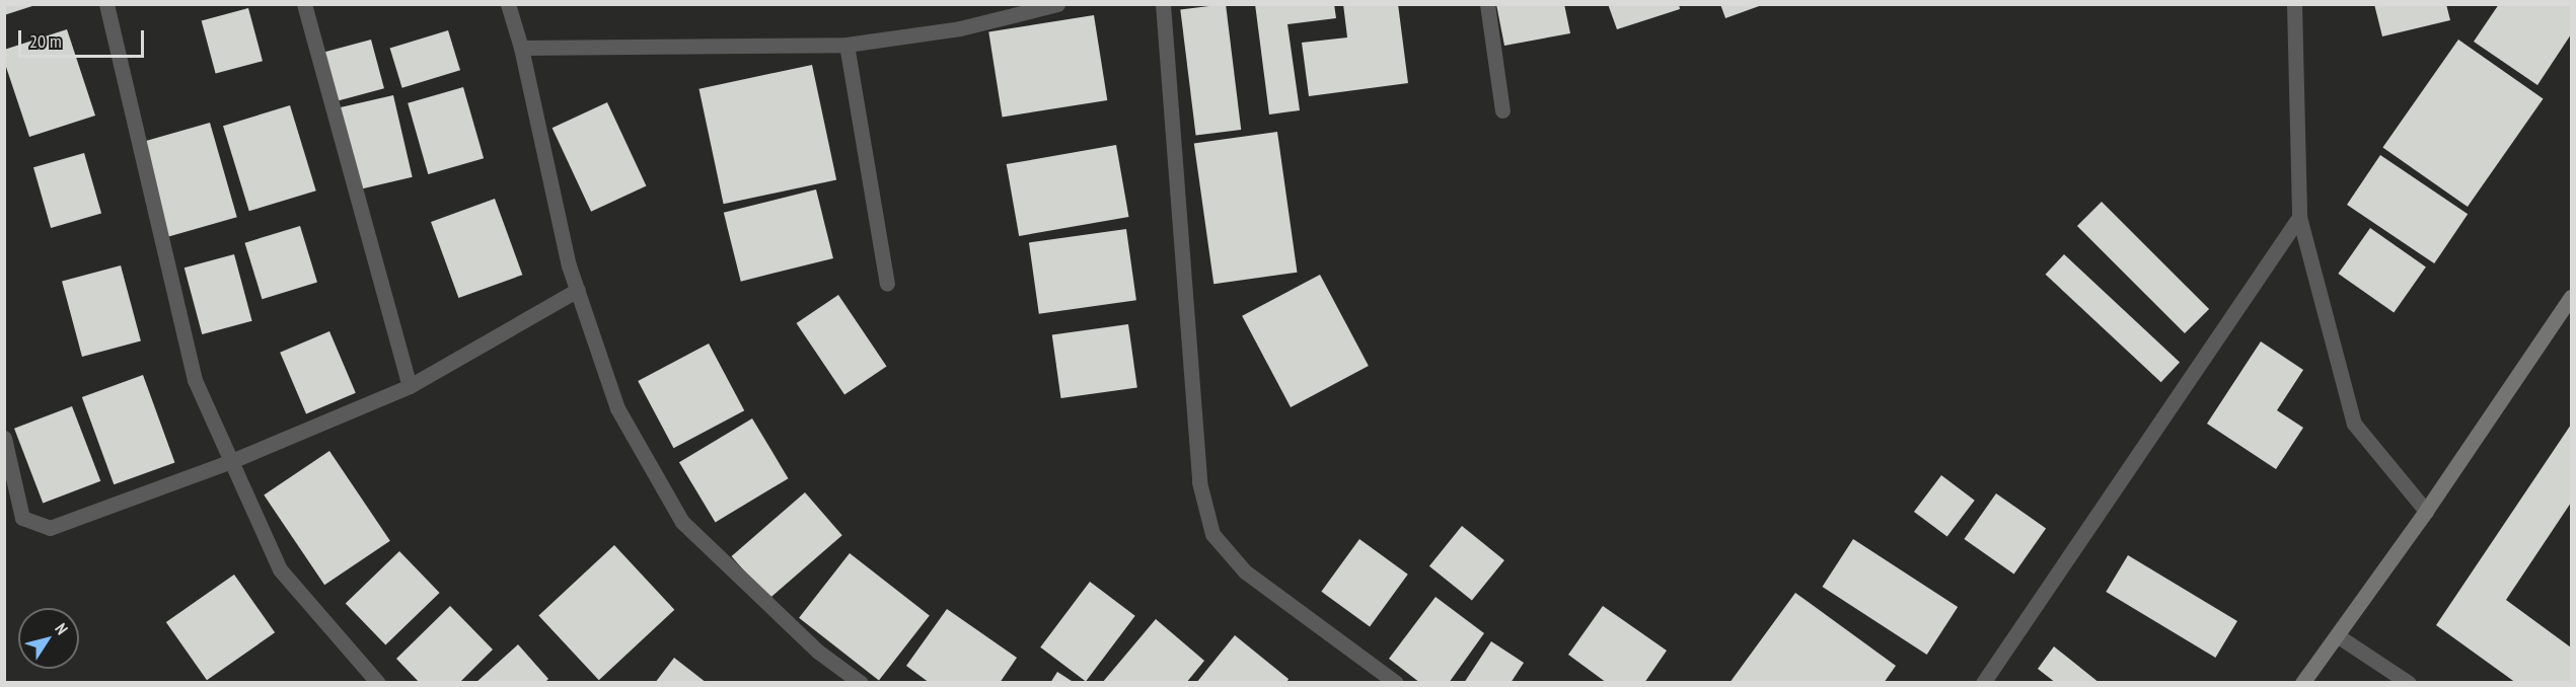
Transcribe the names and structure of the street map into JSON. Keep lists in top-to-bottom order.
{
  "scale_bar": "20 m",
  "north": "top right"
}
